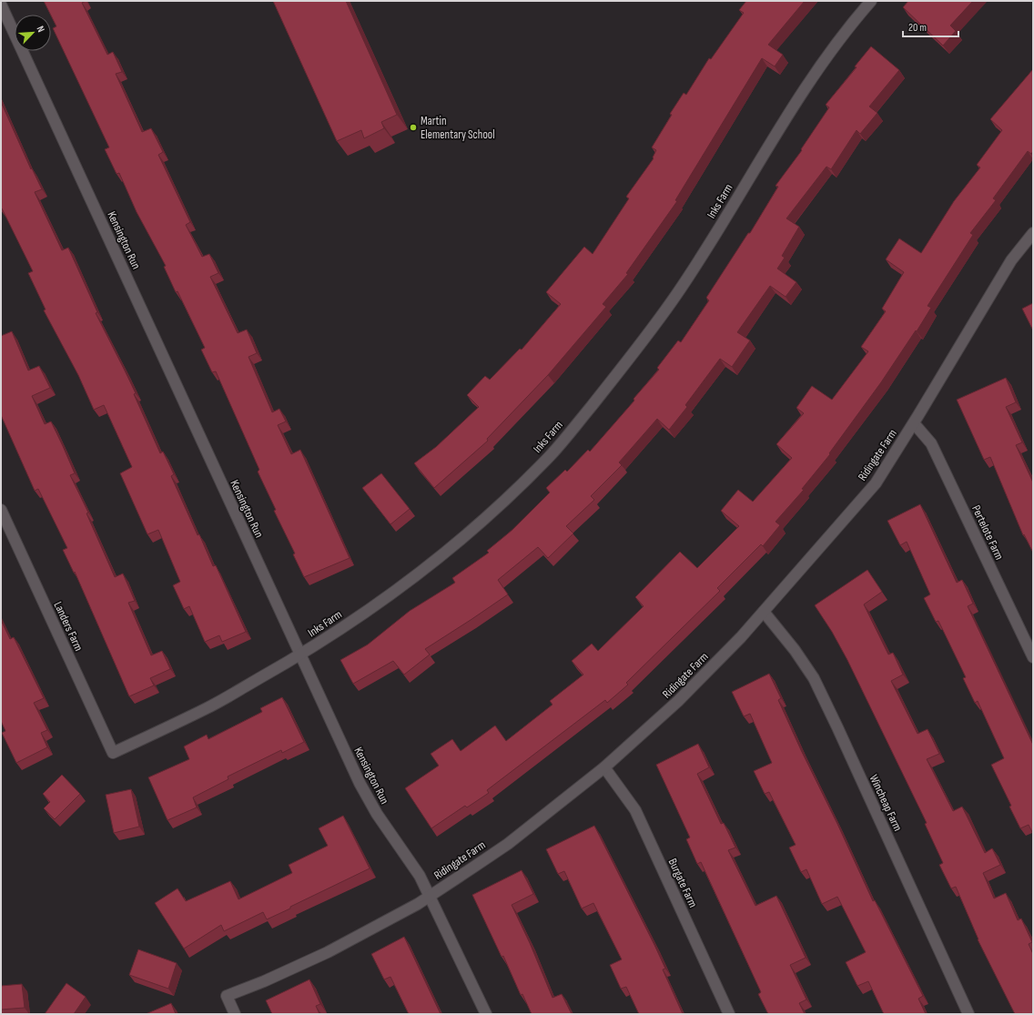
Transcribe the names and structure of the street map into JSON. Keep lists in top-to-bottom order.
{
  "streets": {
    "street": [
      "Inks Farm",
      "Kensington Run",
      "Ridingate Farm",
      "Pertelote Farm",
      "Landers Farm",
      "Wincheap Farm",
      "Burgate Farm"
    ]
  },
  "crossings": [
    ["Inks Farm", "Kensington Run"],
    ["Inks Farm", "Landers Farm"],
    ["Kensington Run", "Ridingate Farm"],
    ["Ridingate Farm", "Pertelote Farm"],
    ["Ridingate Farm", "Wincheap Farm"],
    ["Ridingate Farm", "Burgate Farm"]
  ],
  "places": ["Martin Elementary School"],
  "scale_bar": "20 m",
  "north": "top right"
}
